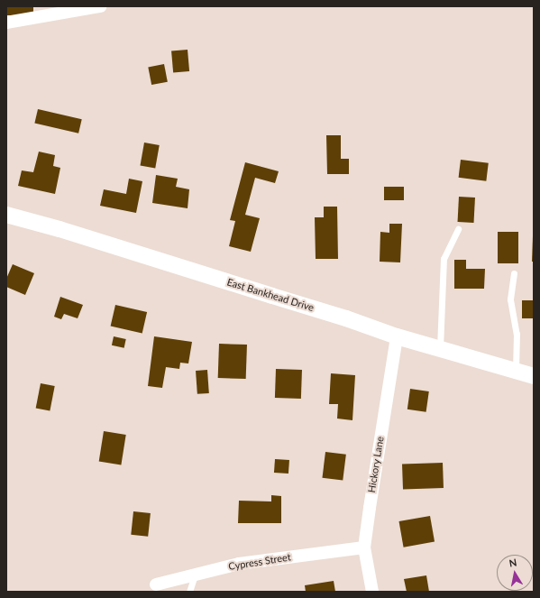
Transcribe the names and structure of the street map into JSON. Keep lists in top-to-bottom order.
{
  "streets": {
    "street": ["East Bankhead Drive", "Hickory Lane", "Cypress Street"]
  },
  "crossings": [
    ["East Bankhead Drive", "Hickory Lane"],
    ["Hickory Lane", "Cypress Street"]
  ],
  "north": "top"
}
